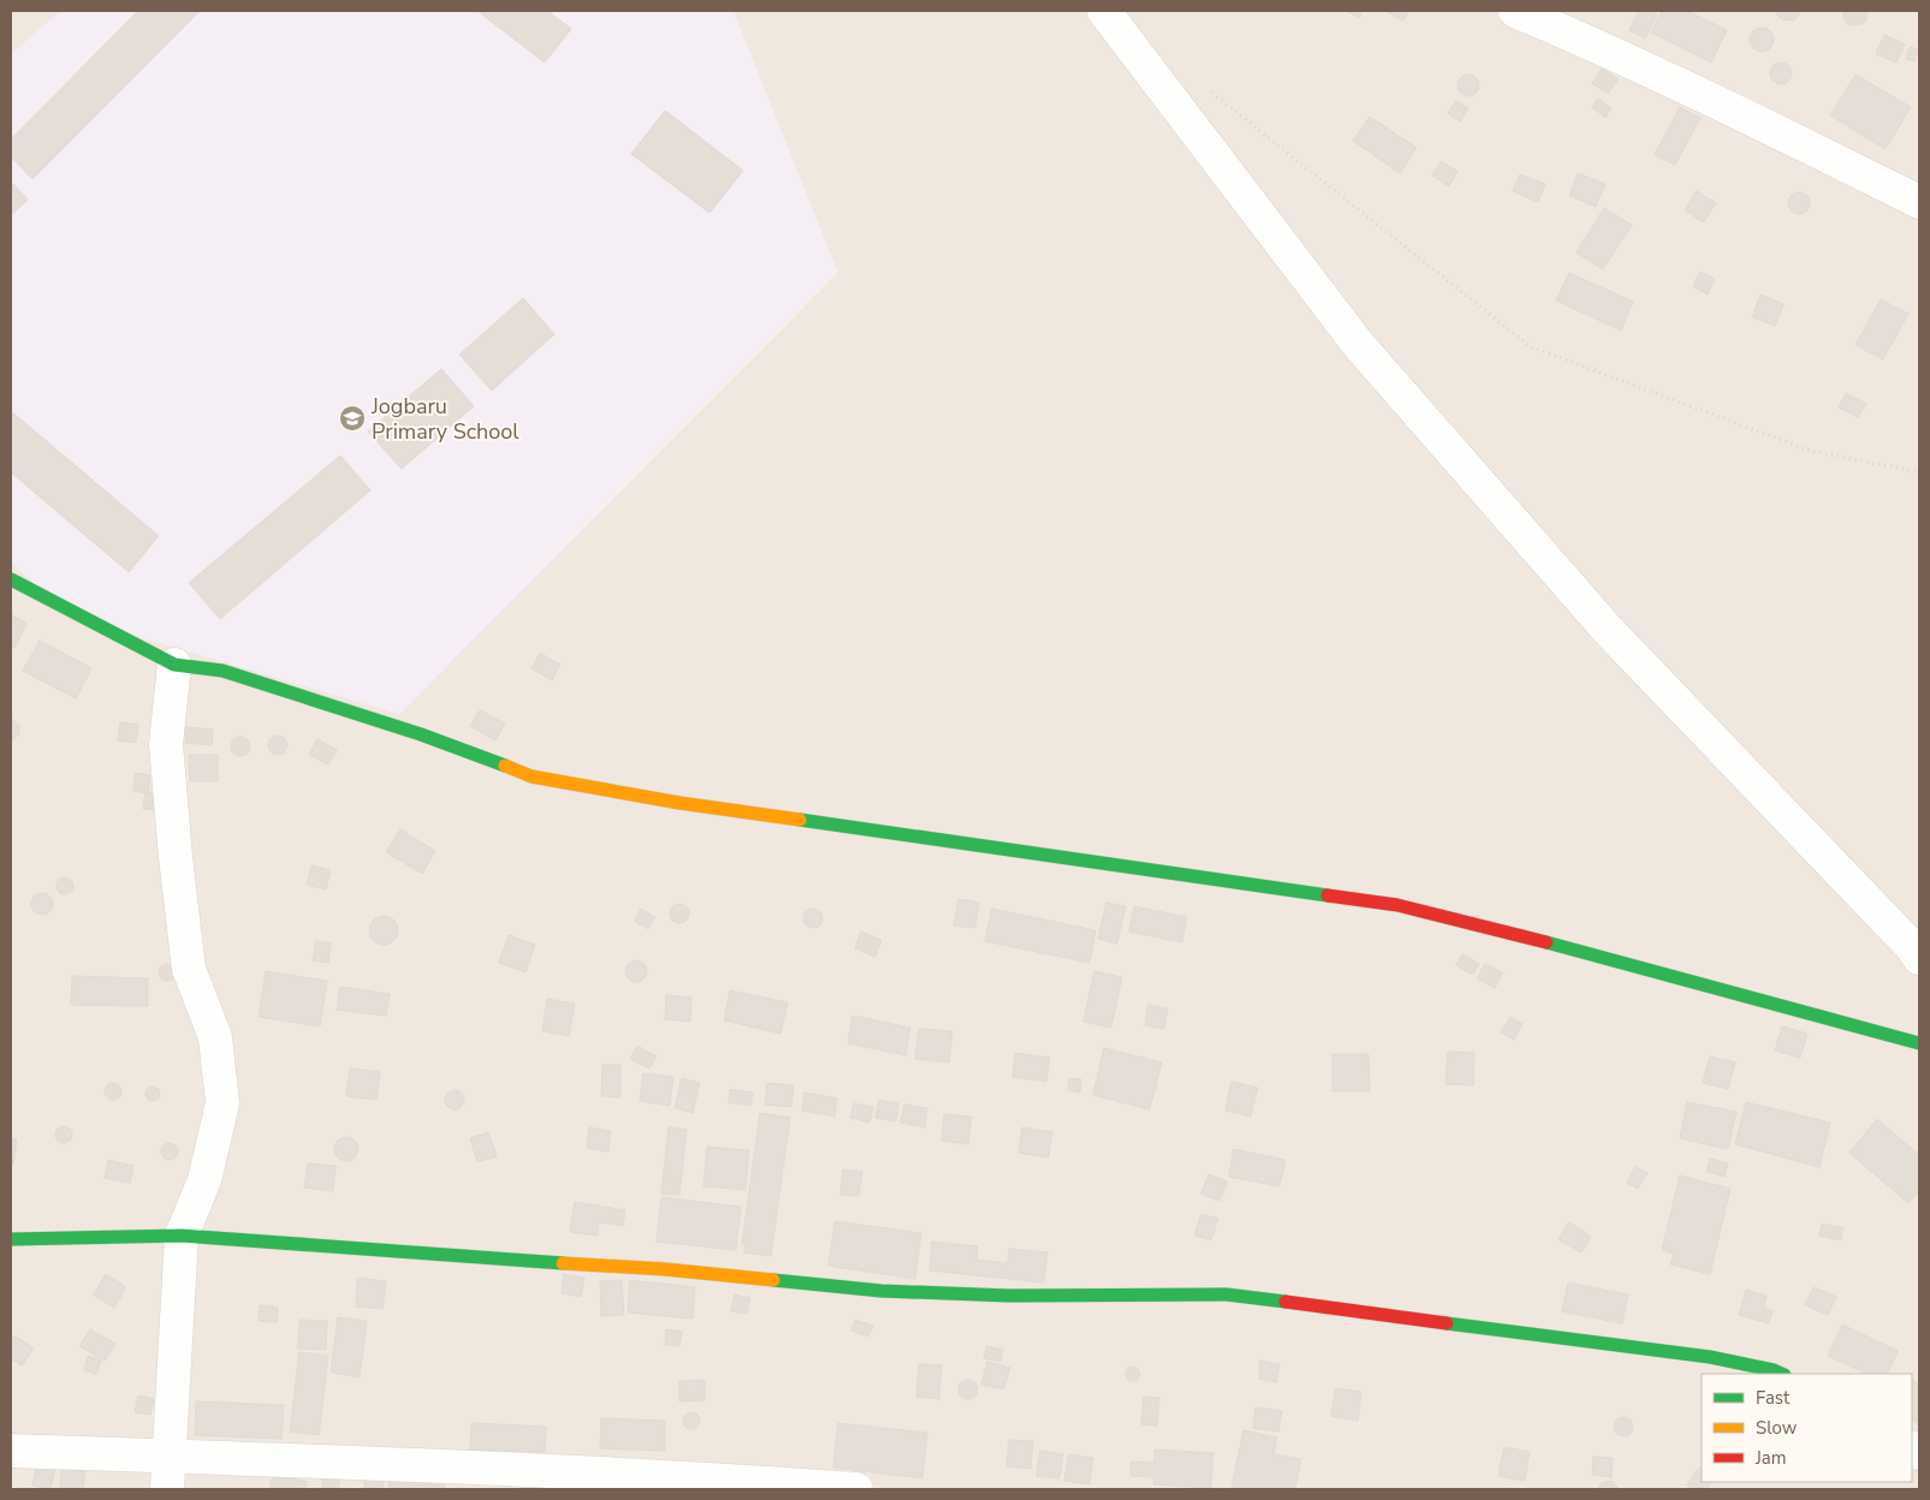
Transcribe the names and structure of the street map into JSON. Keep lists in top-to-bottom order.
{
  "places": {
    "school or university": ["Jogbaru Primary School"]
  },
  "legend": ["Fast", "Slow", "Jam"]
}
